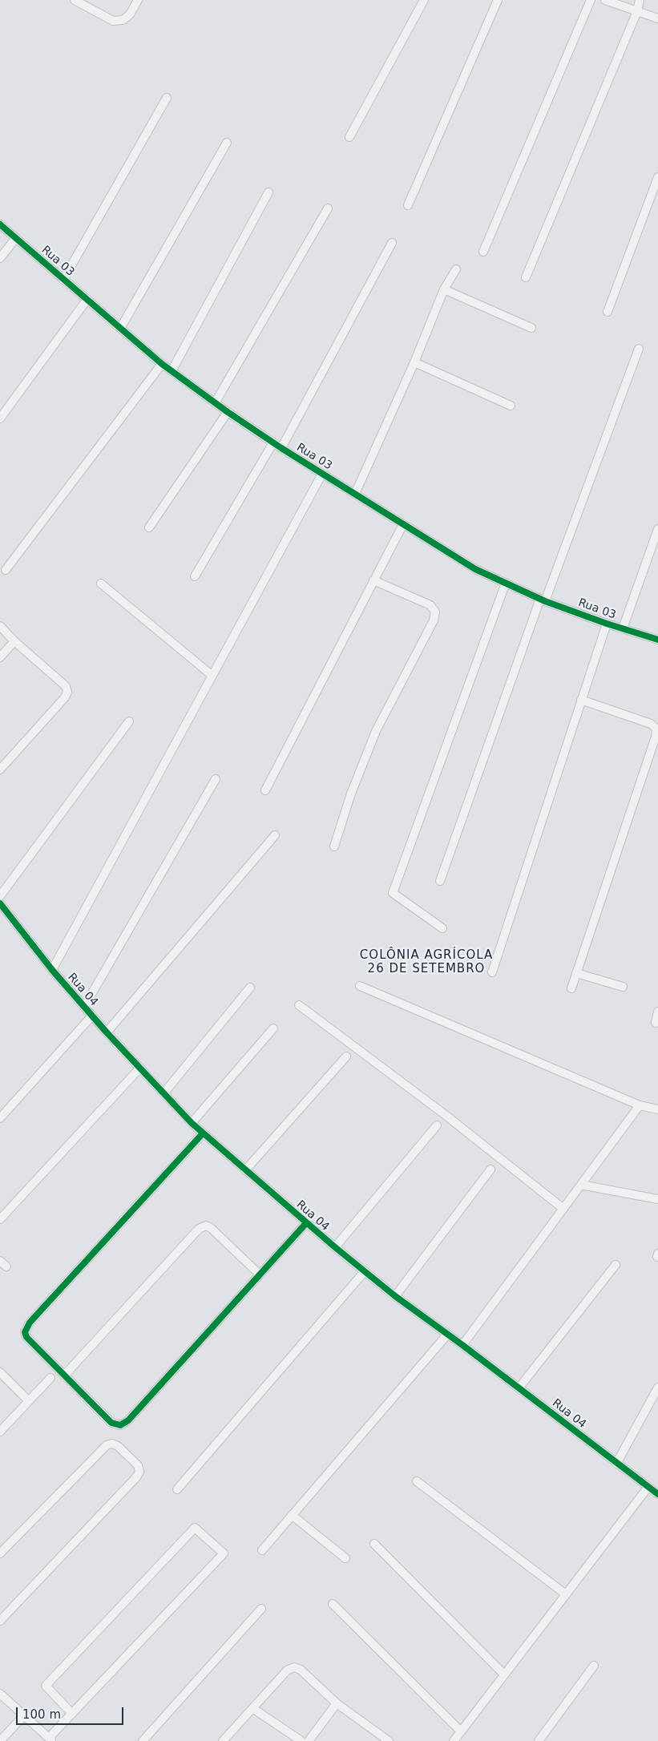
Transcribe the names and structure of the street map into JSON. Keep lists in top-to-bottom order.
{
  "streets": {
    "street": ["Rua 03", "Rua 04"]
  },
  "districts": ["COLÔNIA AGRÍCOLA 26 DE SETEMBRO"],
  "scale_bar": "100 m"
}
